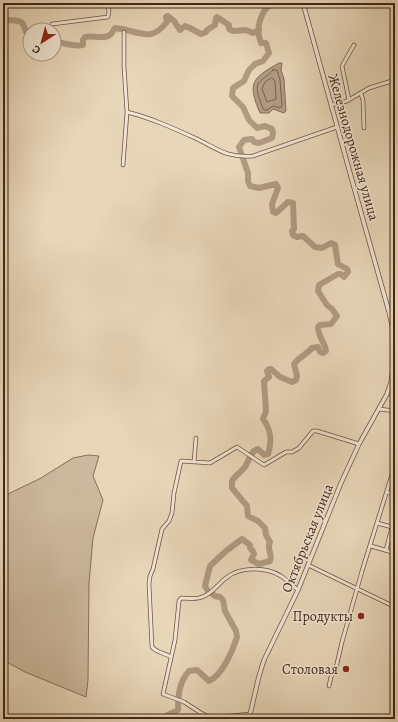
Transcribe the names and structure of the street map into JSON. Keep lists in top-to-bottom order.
{
  "streets": {
    "street": ["Железнодорожная улица", "Октябрьская улица"]
  },
  "crossings": [
    ["Железнодорожная улица", "Октябрьская улица"]
  ],
  "places": ["Продукты", "Столовая"],
  "north": "bottom left"
}
